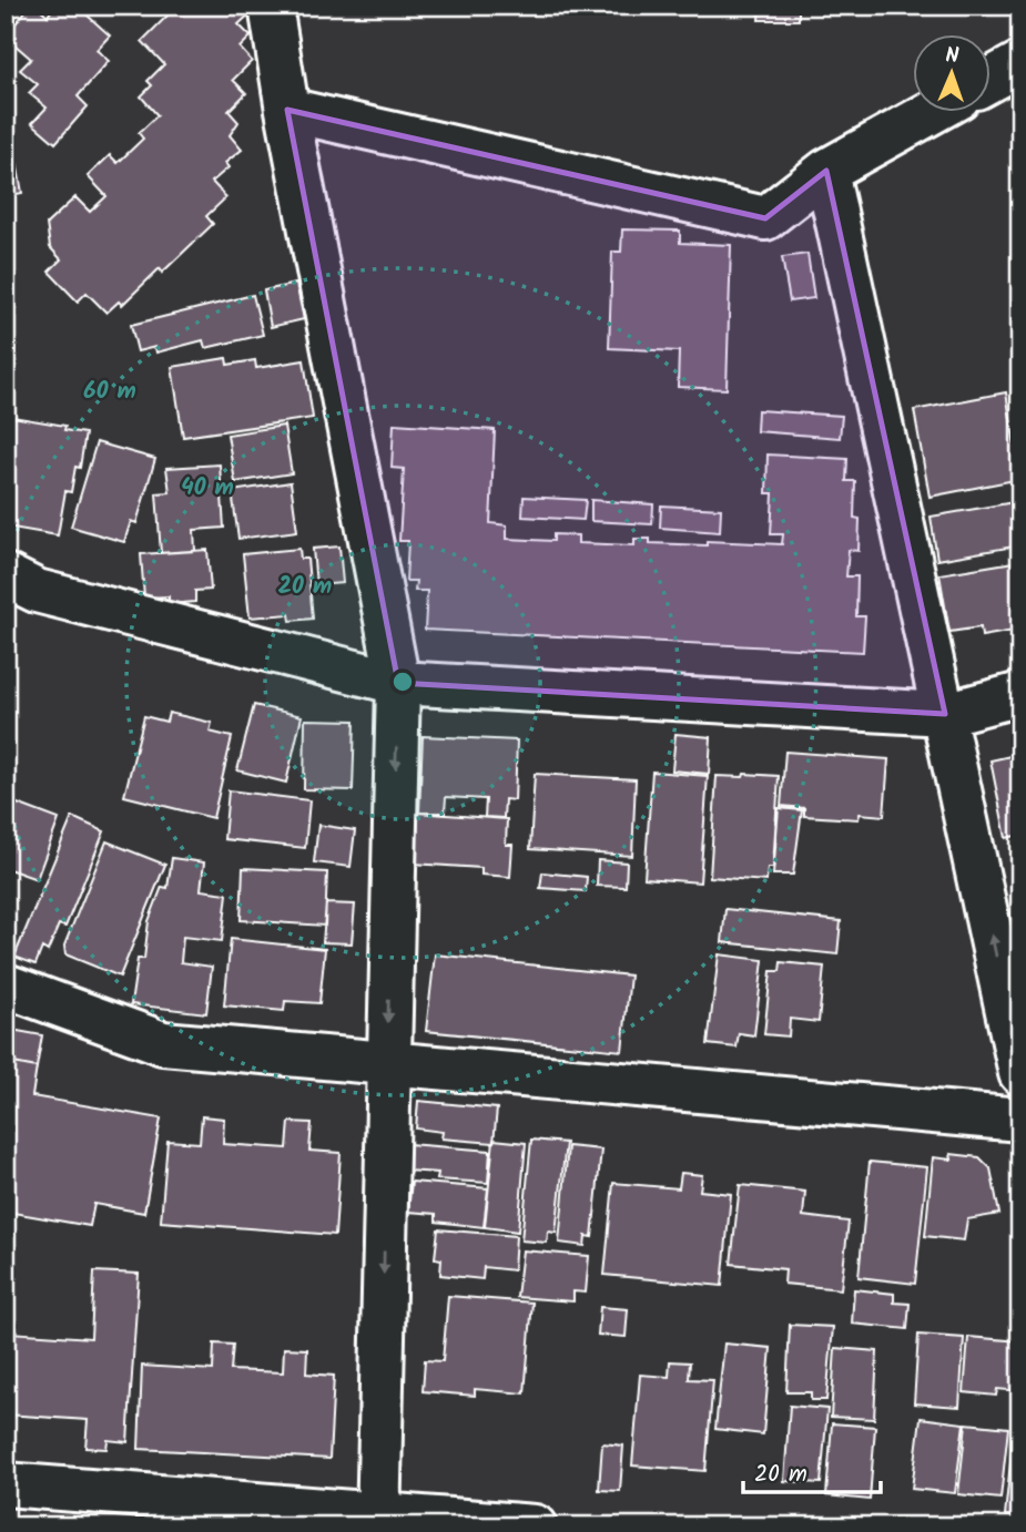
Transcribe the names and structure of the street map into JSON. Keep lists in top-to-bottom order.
{
  "scale_bar": "20 m",
  "north": "top",
  "rings": ["60 m", "40 m", "20 m"]
}
